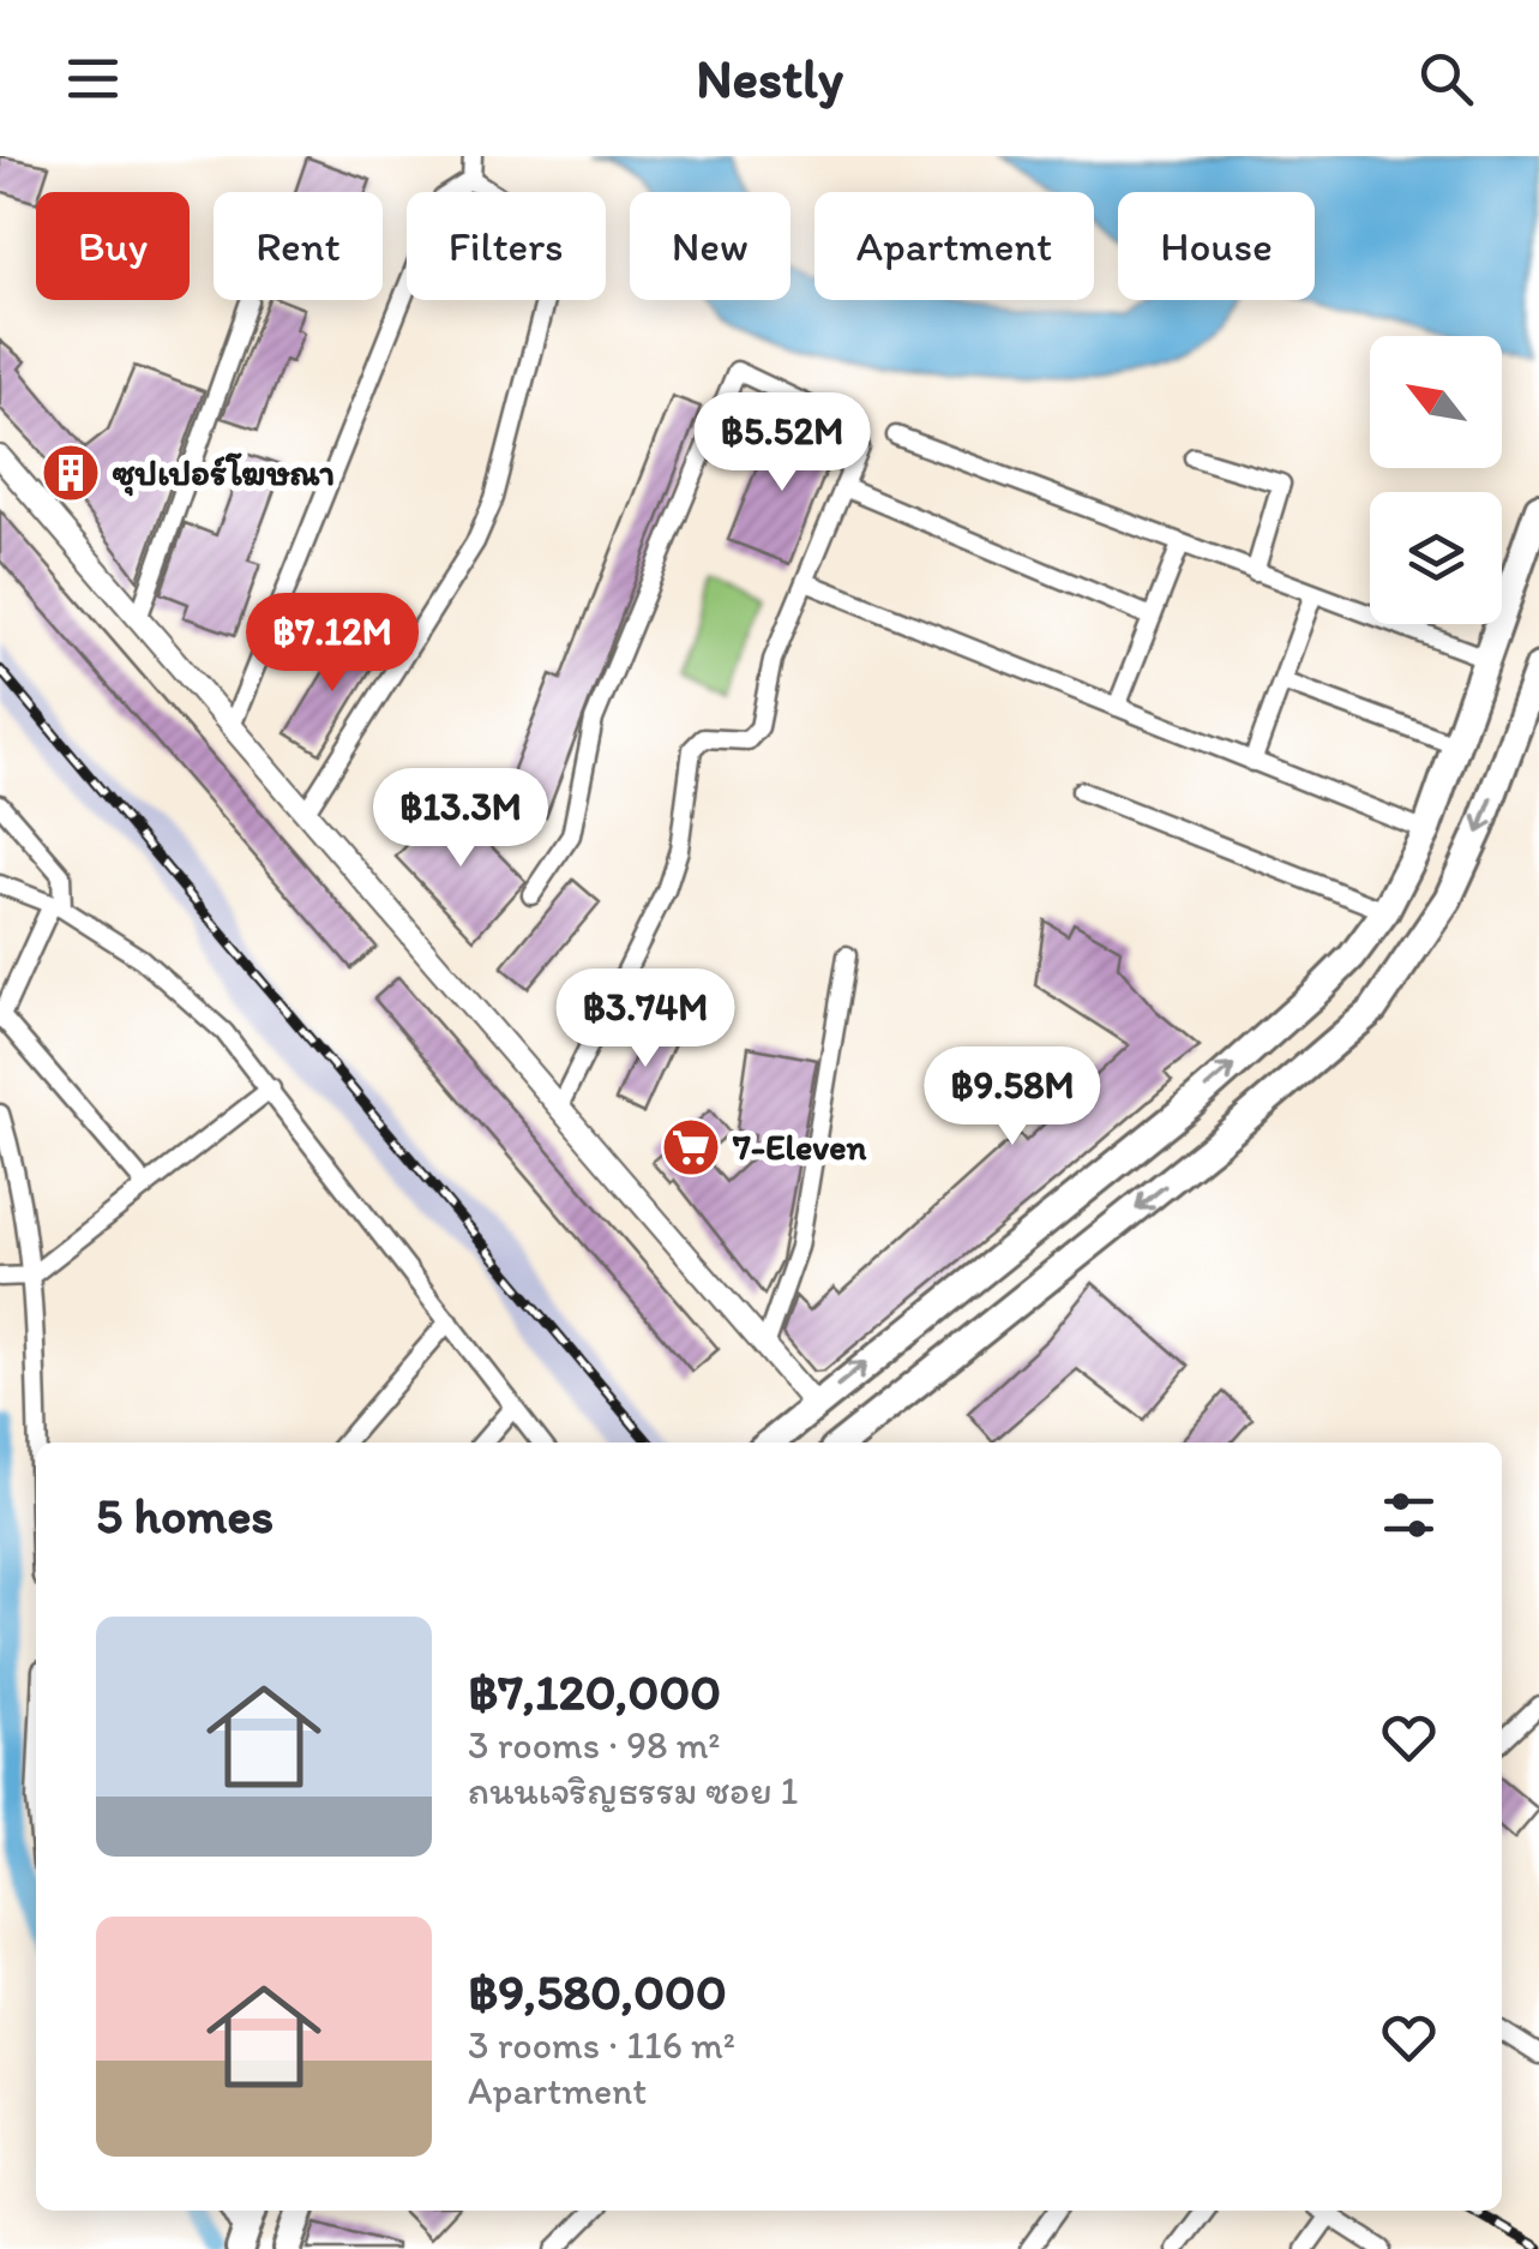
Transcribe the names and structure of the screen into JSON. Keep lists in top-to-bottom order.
{
  "places": {
    "building": ["ซุปเปอร์โฆษณา"],
    "supermarket": ["7-Eleven"]
  },
  "north": "top left",
  "page": {
    "header": "Nestly",
    "chip": [
      "Buy",
      "Rent",
      "Filters",
      "New",
      "Apartment",
      "House"
    ],
    "price": [
      "฿5.52M",
      "฿7.12M",
      "฿13.3M",
      "฿3.74M",
      "฿9.58M"
    ],
    "heading": "5 homes",
    "list": [
      {
        "name": "฿7,120,000",
        "note": "3 rooms · 98 m² · ถนนเจริญธรรม ซอย 1"
      },
      {
        "name": "฿9,580,000",
        "note": "3 rooms · 116 m² · Apartment"
      }
    ]
  }
}
